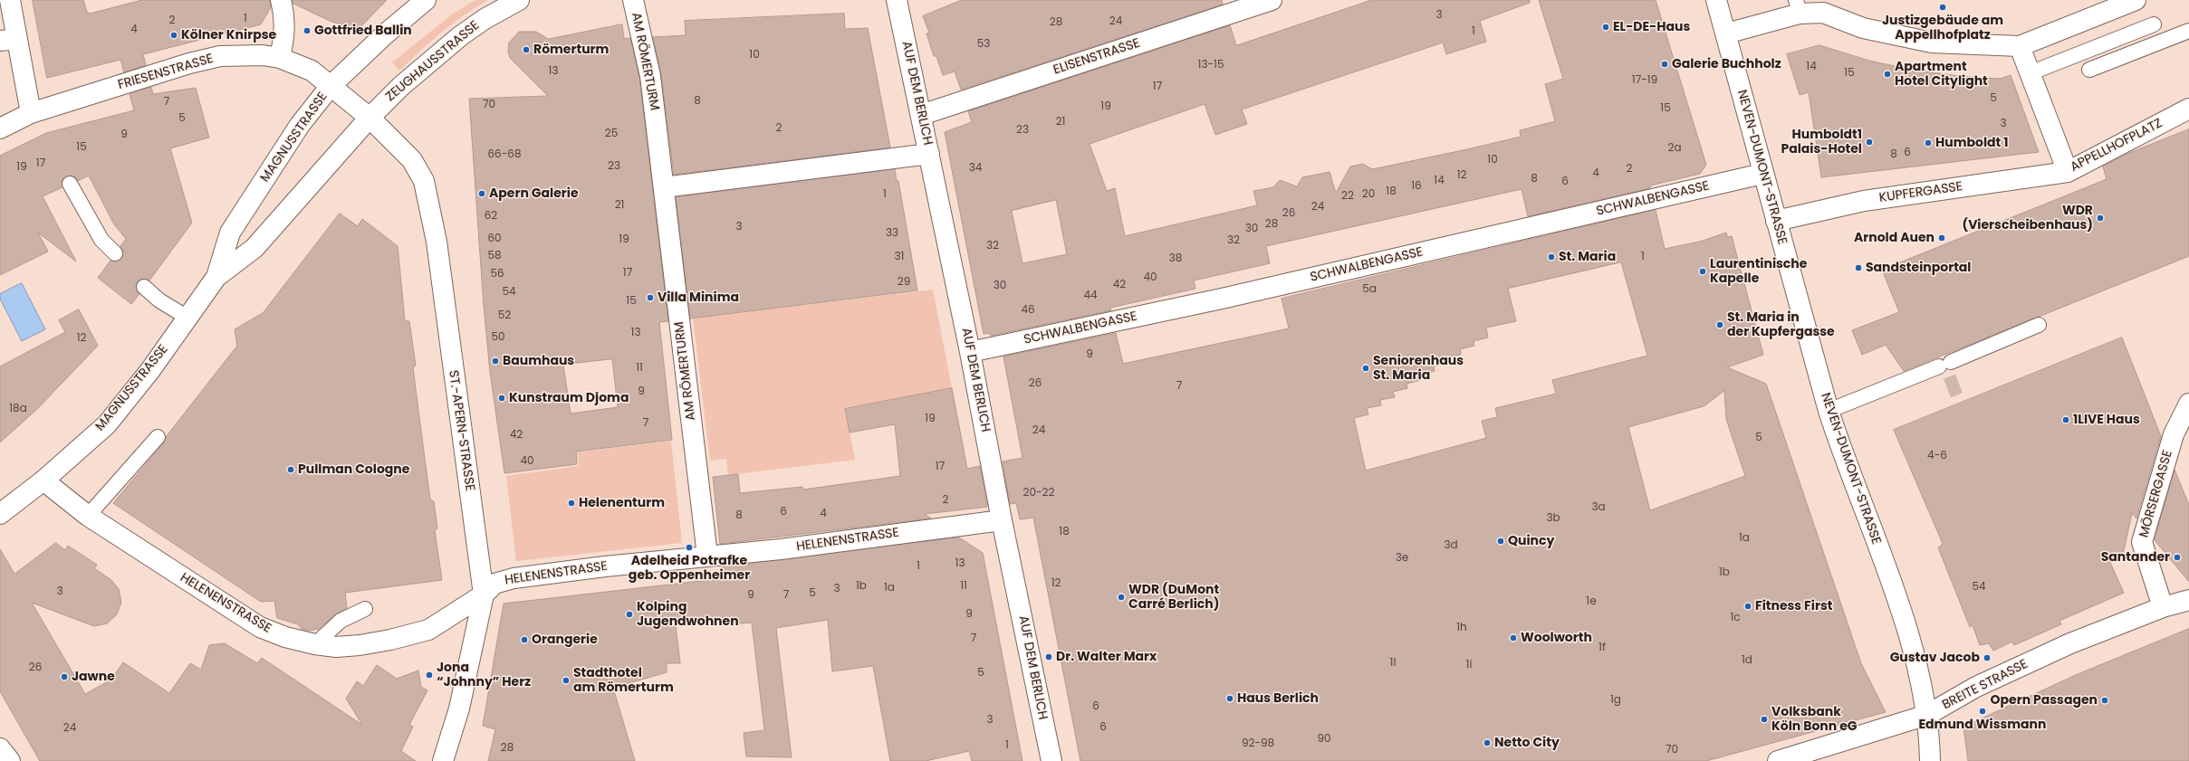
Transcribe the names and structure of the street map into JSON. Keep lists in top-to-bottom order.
{
  "streets": {
    "street": [
      "ELISENSTRASSE",
      "ZEUGHAUSSTRASSE",
      "AM RÖMERTURM",
      "FRIESENSTRASSE",
      "AUF DEM BERLICH",
      "MAGNUSSTRASSE",
      "APPELLHOFPLATZ",
      "NEVEN-DUMONT-STRASSE",
      "KUPFERGASSE",
      "SCHWALBENGASSE",
      "ST.-APERN-STRASSE",
      "MÖRSERGASSE",
      "HELENENSTRASSE",
      "BREITE STRASSE"
    ]
  },
  "crossings": [
    ["ELISENSTRASSE", "AUF DEM BERLICH"],
    ["ZEUGHAUSSTRASSE", "MAGNUSSTRASSE"],
    ["ZEUGHAUSSTRASSE", "ST.-APERN-STRASSE"],
    ["AM RÖMERTURM", "HELENENSTRASSE"],
    ["FRIESENSTRASSE", "MAGNUSSTRASSE"],
    ["AUF DEM BERLICH", "SCHWALBENGASSE"],
    ["AUF DEM BERLICH", "HELENENSTRASSE"],
    ["MAGNUSSTRASSE", "ST.-APERN-STRASSE"],
    ["MAGNUSSTRASSE", "HELENENSTRASSE"],
    ["APPELLHOFPLATZ", "KUPFERGASSE"],
    ["NEVEN-DUMONT-STRASSE", "KUPFERGASSE"],
    ["NEVEN-DUMONT-STRASSE", "SCHWALBENGASSE"],
    ["NEVEN-DUMONT-STRASSE", "BREITE STRASSE"],
    ["ST.-APERN-STRASSE", "HELENENSTRASSE"],
    ["MÖRSERGASSE", "BREITE STRASSE"]
  ],
  "places": [
    "Justizgebäude am Appellhofplatz",
    "EL-DE-Haus",
    "Gottfried Ballin",
    "Kölner Knirpse",
    "Römerturm",
    "Galerie Buchholz",
    "Apartment Hotel Citylight",
    "Humboldt1 Palais-Hotel",
    "Humboldt 1",
    "Apern Galerie",
    "WDR (Vierscheibenhaus)",
    "Arnold Auen",
    "St. Maria",
    "Sandsteinportal",
    "Laurentinische Kapelle",
    "Villa Minima",
    "St. Maria in der Kupfergasse",
    "Baumhaus",
    "Seniorenhaus St. Maria",
    "Kunstraum Djoma",
    "1LIVE Haus",
    "Pullman Cologne",
    "Helenenturm",
    "Quincy",
    "Adelheid Potrafke geb. Oppenheimer",
    "Santander",
    "WDR (DuMont Carré Berlich)",
    "Fitness First",
    "Kolping Jugendwohnen",
    "Woolworth",
    "Orangerie",
    "Dr. Walter Marx",
    "Gustav Jacob",
    "Jona “Johnny” Herz",
    "Jawne",
    "Stadthotel am Römerturm",
    "Haus Berlich",
    "Opern Passagen",
    "Edmund Wissmann",
    "Volksbank Köln Bonn eG",
    "Netto City"
  ],
  "house_numbers": [
    "3",
    "1",
    "2",
    "24",
    "28",
    "4",
    "1",
    "53",
    "10",
    "13-15",
    "14",
    "13",
    "15",
    "17-19",
    "17",
    "5",
    "8",
    "7",
    "70",
    "19",
    "15",
    "5",
    "21",
    "3",
    "2",
    "23",
    "25",
    "9",
    "15",
    "2a",
    "6",
    "66-68",
    "8",
    "10",
    "17",
    "23",
    "19",
    "34",
    "2",
    "4",
    "12",
    "8",
    "14",
    "6",
    "16",
    "18",
    "1",
    "20",
    "22",
    "21",
    "24",
    "26",
    "62",
    "28",
    "3",
    "30",
    "33",
    "60",
    "19",
    "32",
    "32",
    "58",
    "31",
    "1",
    "38",
    "17",
    "56",
    "40",
    "29",
    "42",
    "30",
    "5a",
    "54",
    "44",
    "15",
    "46",
    "52",
    "13",
    "50",
    "12",
    "9",
    "11",
    "26",
    "7",
    "9",
    "18a",
    "19",
    "7",
    "24",
    "42",
    "5",
    "4-6",
    "40",
    "17",
    "20-22",
    "2",
    "3a",
    "6",
    "4",
    "8",
    "3b",
    "18",
    "1a",
    "3d",
    "3e",
    "13",
    "1",
    "1b",
    "12",
    "1b",
    "11",
    "54",
    "1a",
    "3",
    "3",
    "5",
    "9",
    "7",
    "1e",
    "9",
    "1c",
    "1h",
    "7",
    "1f",
    "1d",
    "1l",
    "1i",
    "26",
    "5",
    "1g",
    "6",
    "3",
    "6",
    "24",
    "90",
    "92-98",
    "1",
    "28",
    "70"
  ]
}
